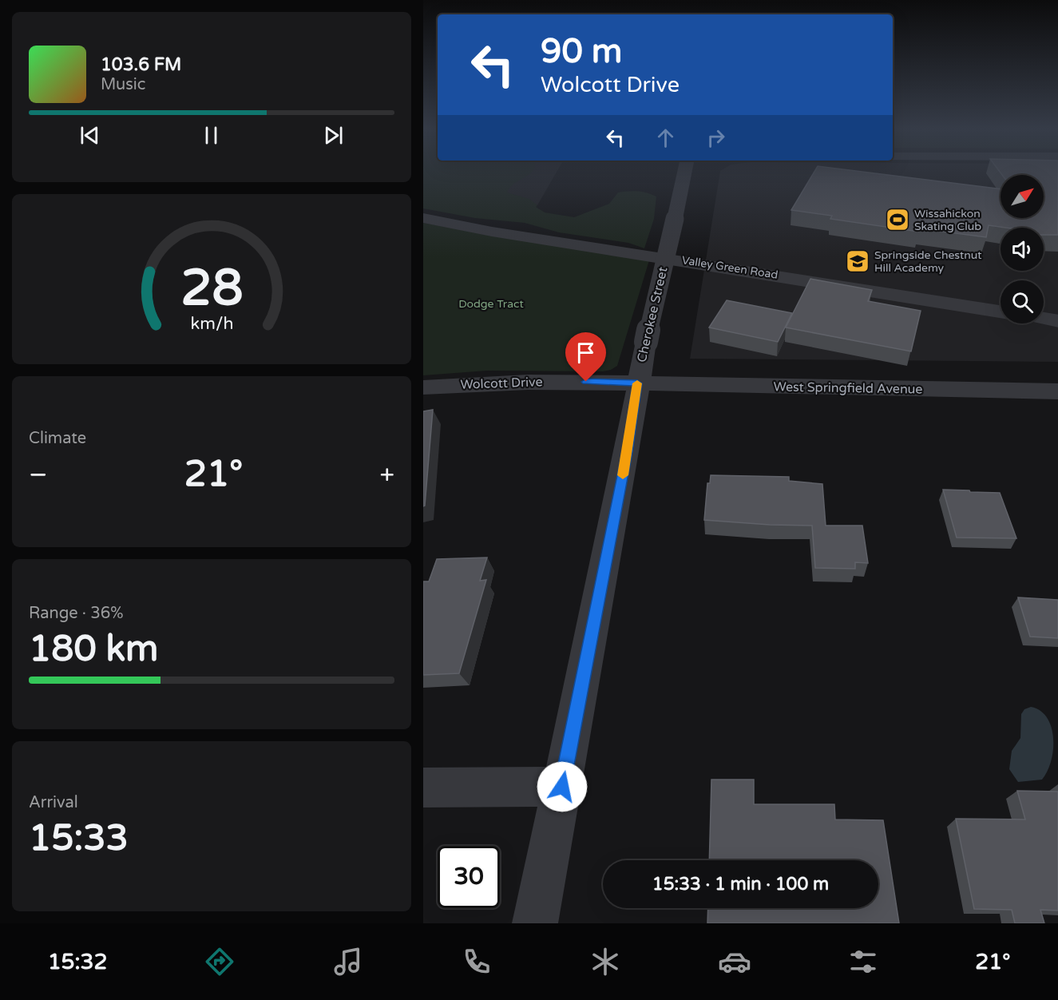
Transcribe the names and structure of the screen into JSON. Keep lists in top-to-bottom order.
{
  "streets": {
    "street": [
      "Valley Green Road",
      "Cherokee Street",
      "Wolcott Drive",
      "West Springfield Avenue"
    ]
  },
  "crossings": [
    ["Cherokee Street", "Wolcott Drive"],
    ["Cherokee Street", "West Springfield Avenue"],
    ["Wolcott Drive", "West Springfield Avenue"]
  ],
  "parks": ["Dodge Tract"],
  "places": {
    "sports": ["Wissahickon Skating Club"],
    "school or university": ["Springside Chestnut Hill Academy"]
  },
  "north": "top right",
  "page": {
    "turn": ["90 m", "Wolcott Drive"],
    "song": ["103.6 FM", "Music"],
    "tile": [
      "Climate",
      ["Range · 36%", "180 km"],
      ["Arrival", "15:33"]
    ],
    "heat": ["−", "21°", "+"],
    "limit": "30",
    "trip": "15:33 · 1 min · 100 m",
    "tabs": ["15:32", "21°"],
    "gauge": ["28", "km/h"]
  }
}
